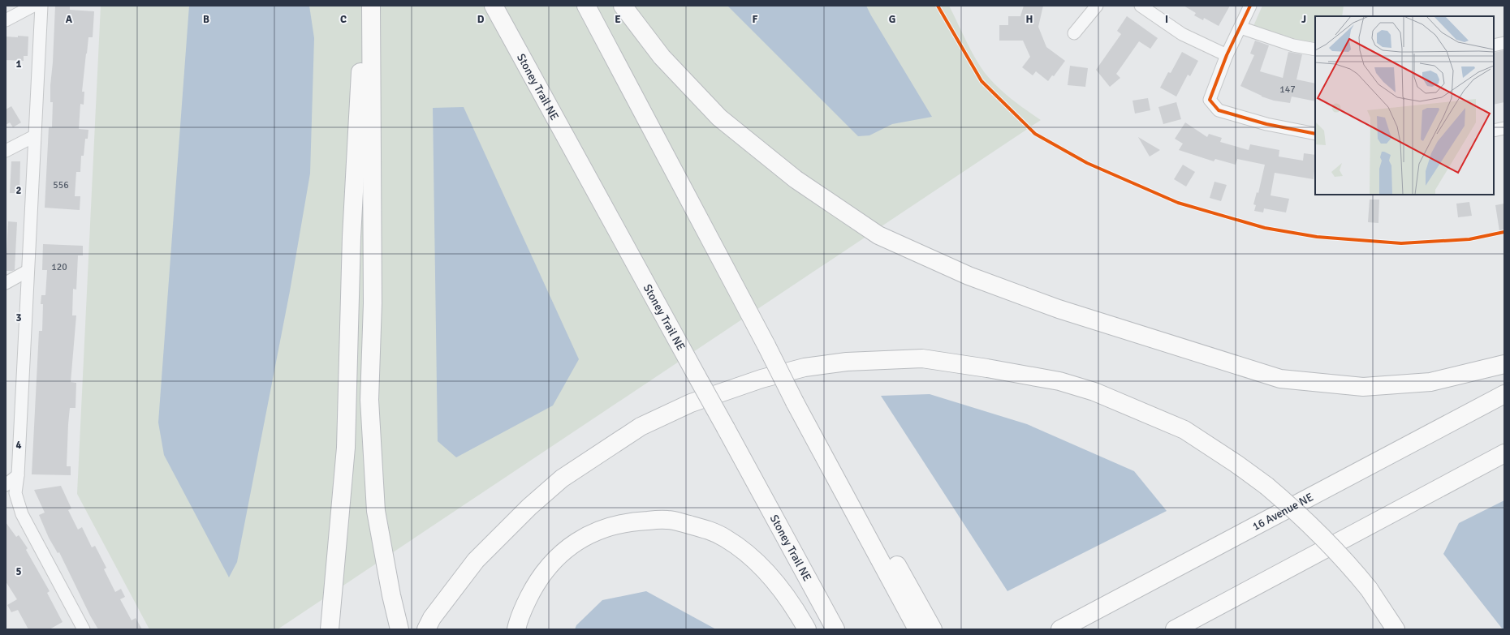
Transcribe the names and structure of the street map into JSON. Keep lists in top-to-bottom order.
{
  "streets": {
    "highway": ["Stoney Trail NE", "16 Avenue NE"]
  },
  "house_numbers": ["147", "556", "120"],
  "grid": {
    "columns": [
      "A",
      "B",
      "C",
      "D",
      "E",
      "F",
      "G",
      "H",
      "I",
      "J"
    ],
    "rows": [
      "1",
      "2",
      "3",
      "4",
      "5"
    ]
  }
}
